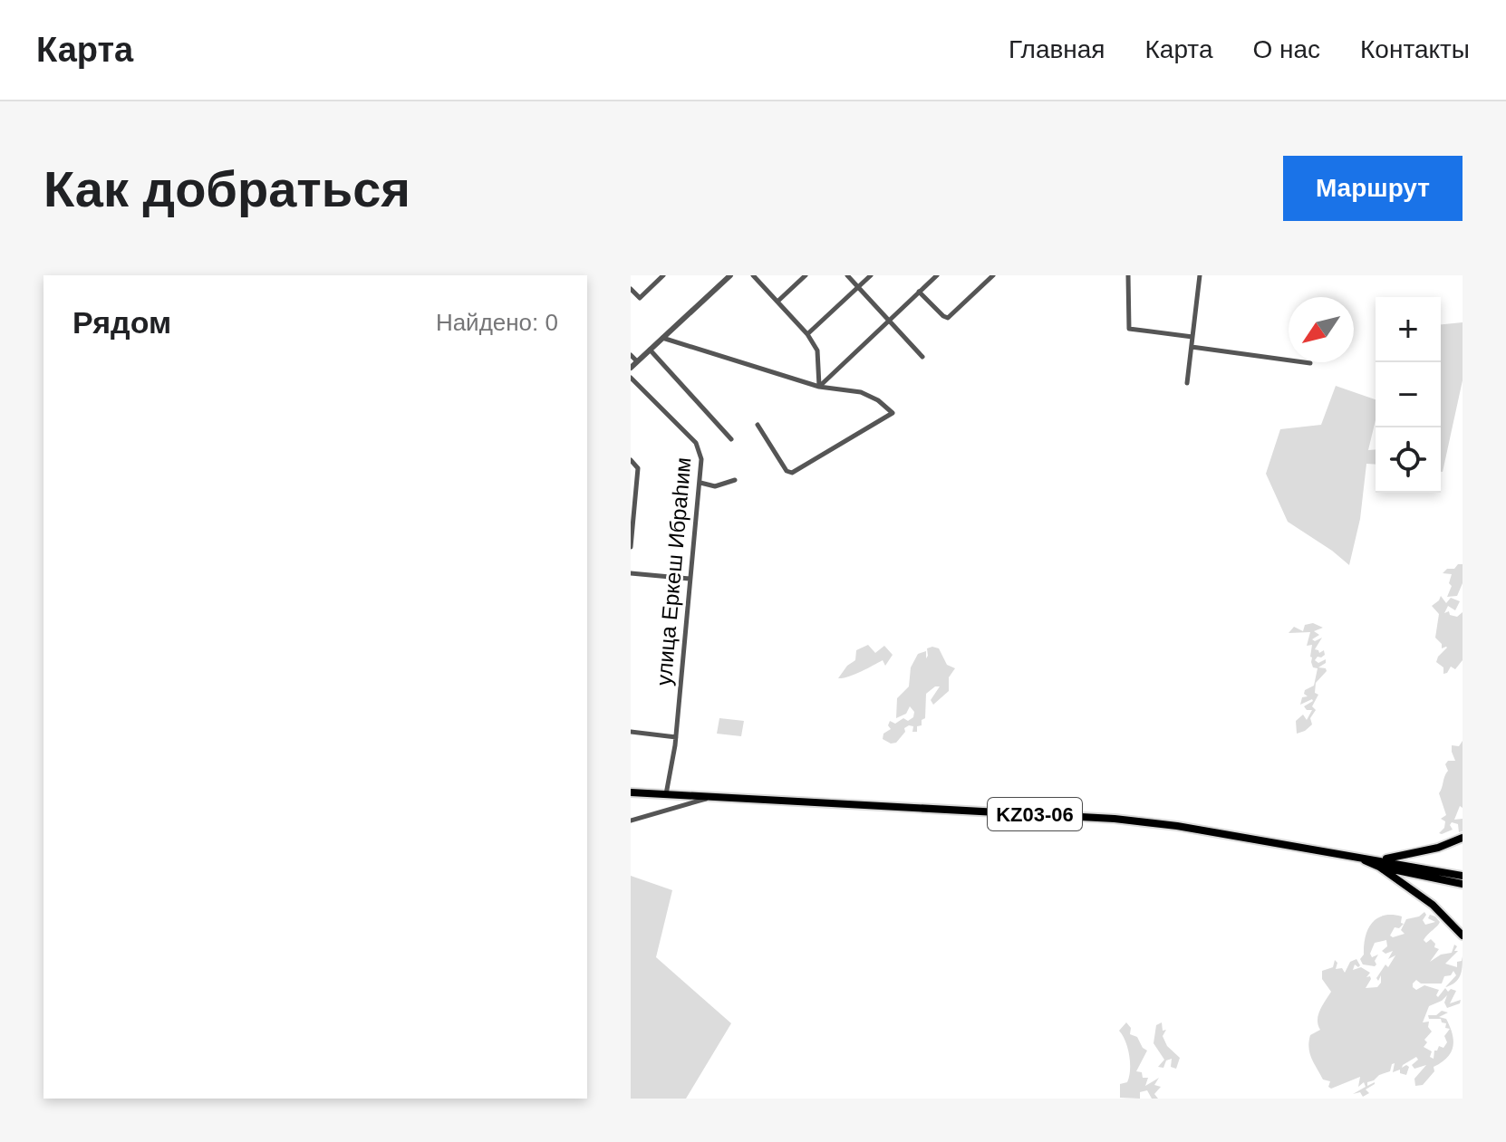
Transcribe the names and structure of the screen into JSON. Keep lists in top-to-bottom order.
{
  "streets": {
    "main road": ["KZ03-06"],
    "street": ["улица Еркеш Ибраһим"]
  },
  "crossings": [
    ["улица Еркеш Ибраһим", "KZ03-06"]
  ],
  "north": "bottom left",
  "page": {
    "header": "Карта",
    "nav": [
      "Главная",
      "Карта",
      "О нас",
      "Контакты"
    ],
    "buttons": "Маршрут",
    "title": "Как добраться",
    "heading": ["Рядом", "Найдено: 0"],
    "map_buttons": ["+", "−"]
  }
}
